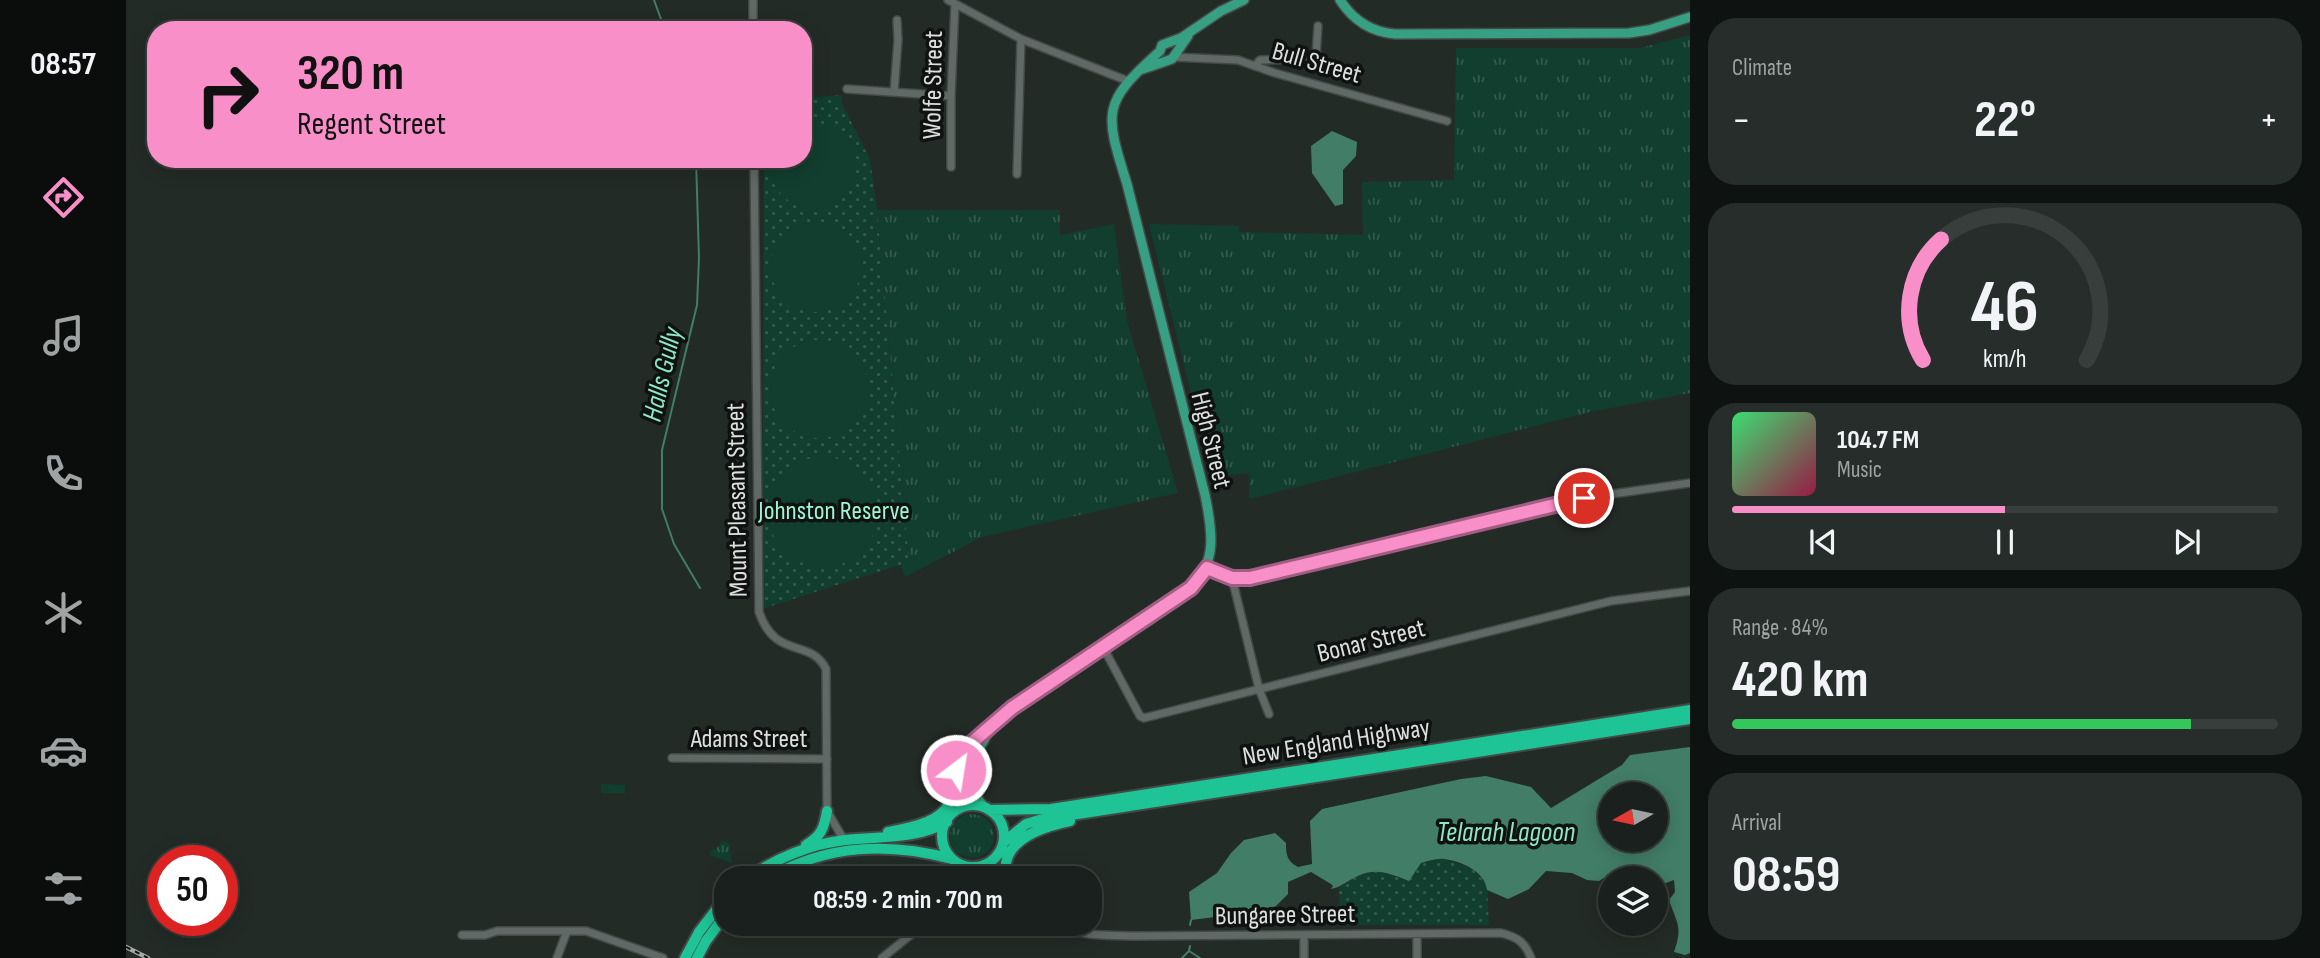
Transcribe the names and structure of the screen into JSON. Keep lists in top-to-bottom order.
{
  "streets": {
    "highway": ["New England Highway"],
    "main road": ["High Street"],
    "street": [
      "Bull Street",
      "Wolfe Street",
      "Mount Pleasant Street",
      "Bonar Street",
      "Adams Street",
      "Bungaree Street"
    ]
  },
  "crossings": [
    ["Bull Street", "High Street"],
    ["Mount Pleasant Street", "Adams Street"]
  ],
  "water": ["Halls Gully", "Telarah Lagoon"],
  "parks": ["Johnston Reserve"],
  "north": "left",
  "page": {
    "tabs": "08:57",
    "tile": [
      "Climate",
      ["Range · 84%", "420 km"],
      ["Arrival", "08:59"]
    ],
    "turn": ["320 m", "Regent Street"],
    "heat": ["−", "22°", "+"],
    "song": ["104.7 FM", "Music"],
    "limit": "50",
    "trip": "08:59 · 2 min · 700 m",
    "gauge": ["46", "km/h"]
  }
}
